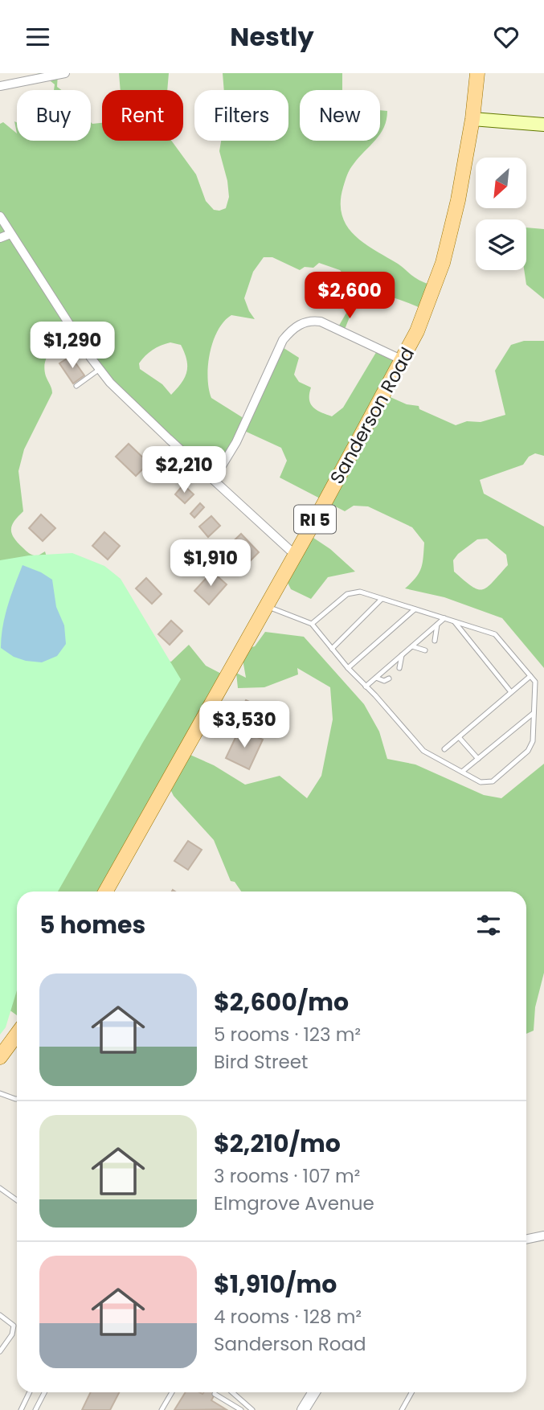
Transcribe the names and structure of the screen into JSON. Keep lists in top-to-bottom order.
{
  "streets": {
    "main road": ["Sanderson Road", "RI 5"]
  },
  "crossings": [
    ["Sanderson Road", "RI 5"]
  ],
  "north": "bottom left",
  "page": {
    "header": "Nestly",
    "chip": [
      "Buy",
      "Rent",
      "Filters",
      "New"
    ],
    "price": [
      "$2,600",
      "$1,290",
      "$2,210",
      "$1,910",
      "$3,530"
    ],
    "heading": "5 homes",
    "list": [
      {
        "name": "$2,600/mo",
        "note": "5 rooms · 123 m² · Bird Street"
      },
      {
        "name": "$2,210/mo",
        "note": "3 rooms · 107 m² · Elmgrove Avenue"
      },
      {
        "name": "$1,910/mo",
        "note": "4 rooms · 128 m² · Sanderson Road"
      }
    ]
  }
}
